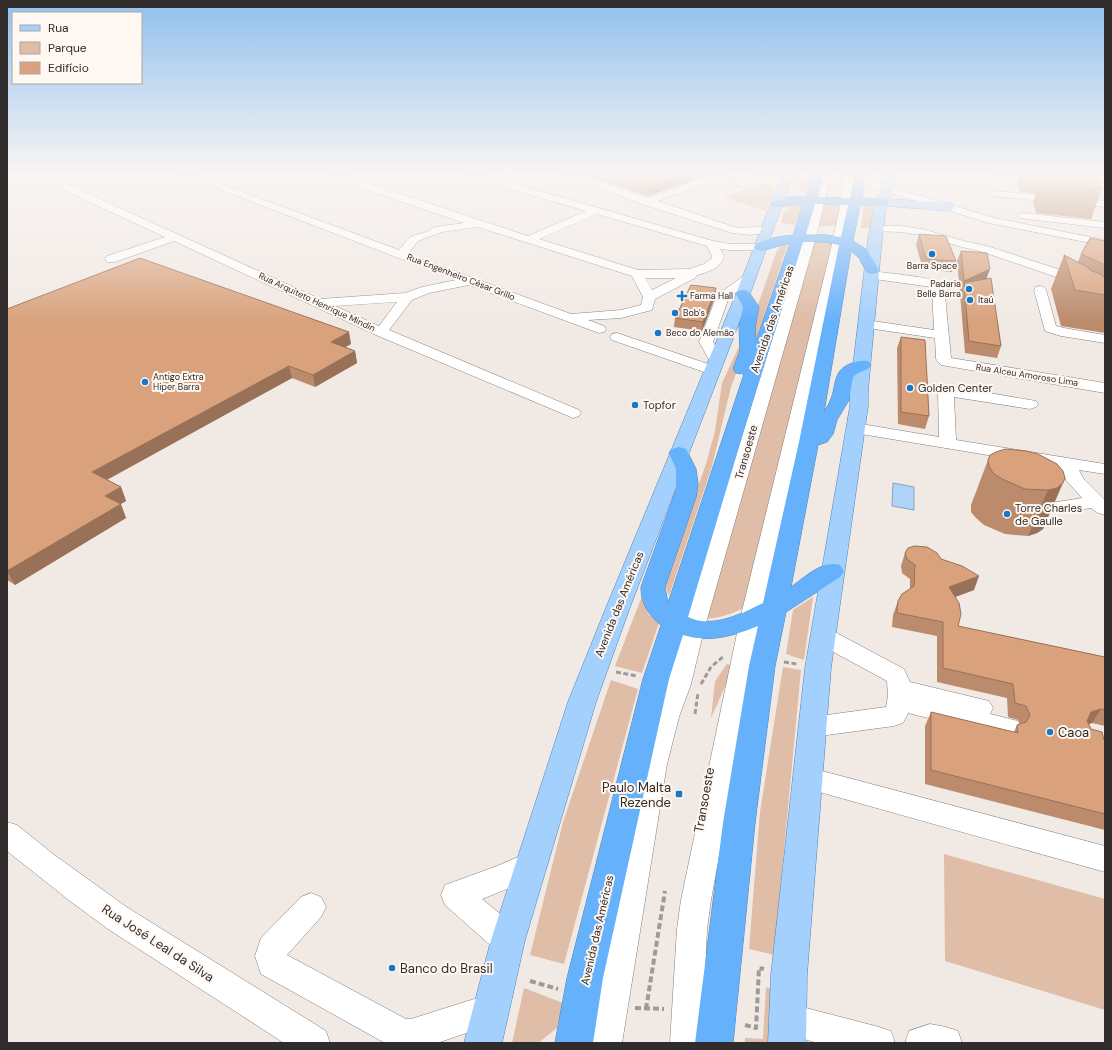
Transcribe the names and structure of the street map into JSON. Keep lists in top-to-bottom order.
{
  "streets": {
    "highway": ["Avenida das Américas"],
    "street": [
      "Rua Engenheiro César Grillo",
      "Rua Arquiteto Henrique Mindin",
      "Rua Alceu Amoroso Lima",
      "Transoeste",
      "Rua José Leal da Silva"
    ]
  },
  "crossings": [
    ["Avenida das Américas", "Transoeste"]
  ],
  "places": {
    "other": [
      "Barra Space",
      "Padaria Belle Barra",
      "Itaú",
      "Bob's",
      "Beco do Alemão",
      "Antigo Extra Hiper Barra",
      "Golden Center",
      "Topfor",
      "Torre Charles de Gaulle",
      "Caoa",
      "Banco do Brasil"
    ],
    "health": ["Farma Hall"],
    "transit": ["Paulo Malta Rezende"]
  },
  "legend": ["Rua", "Parque", "Edifício"]
}
